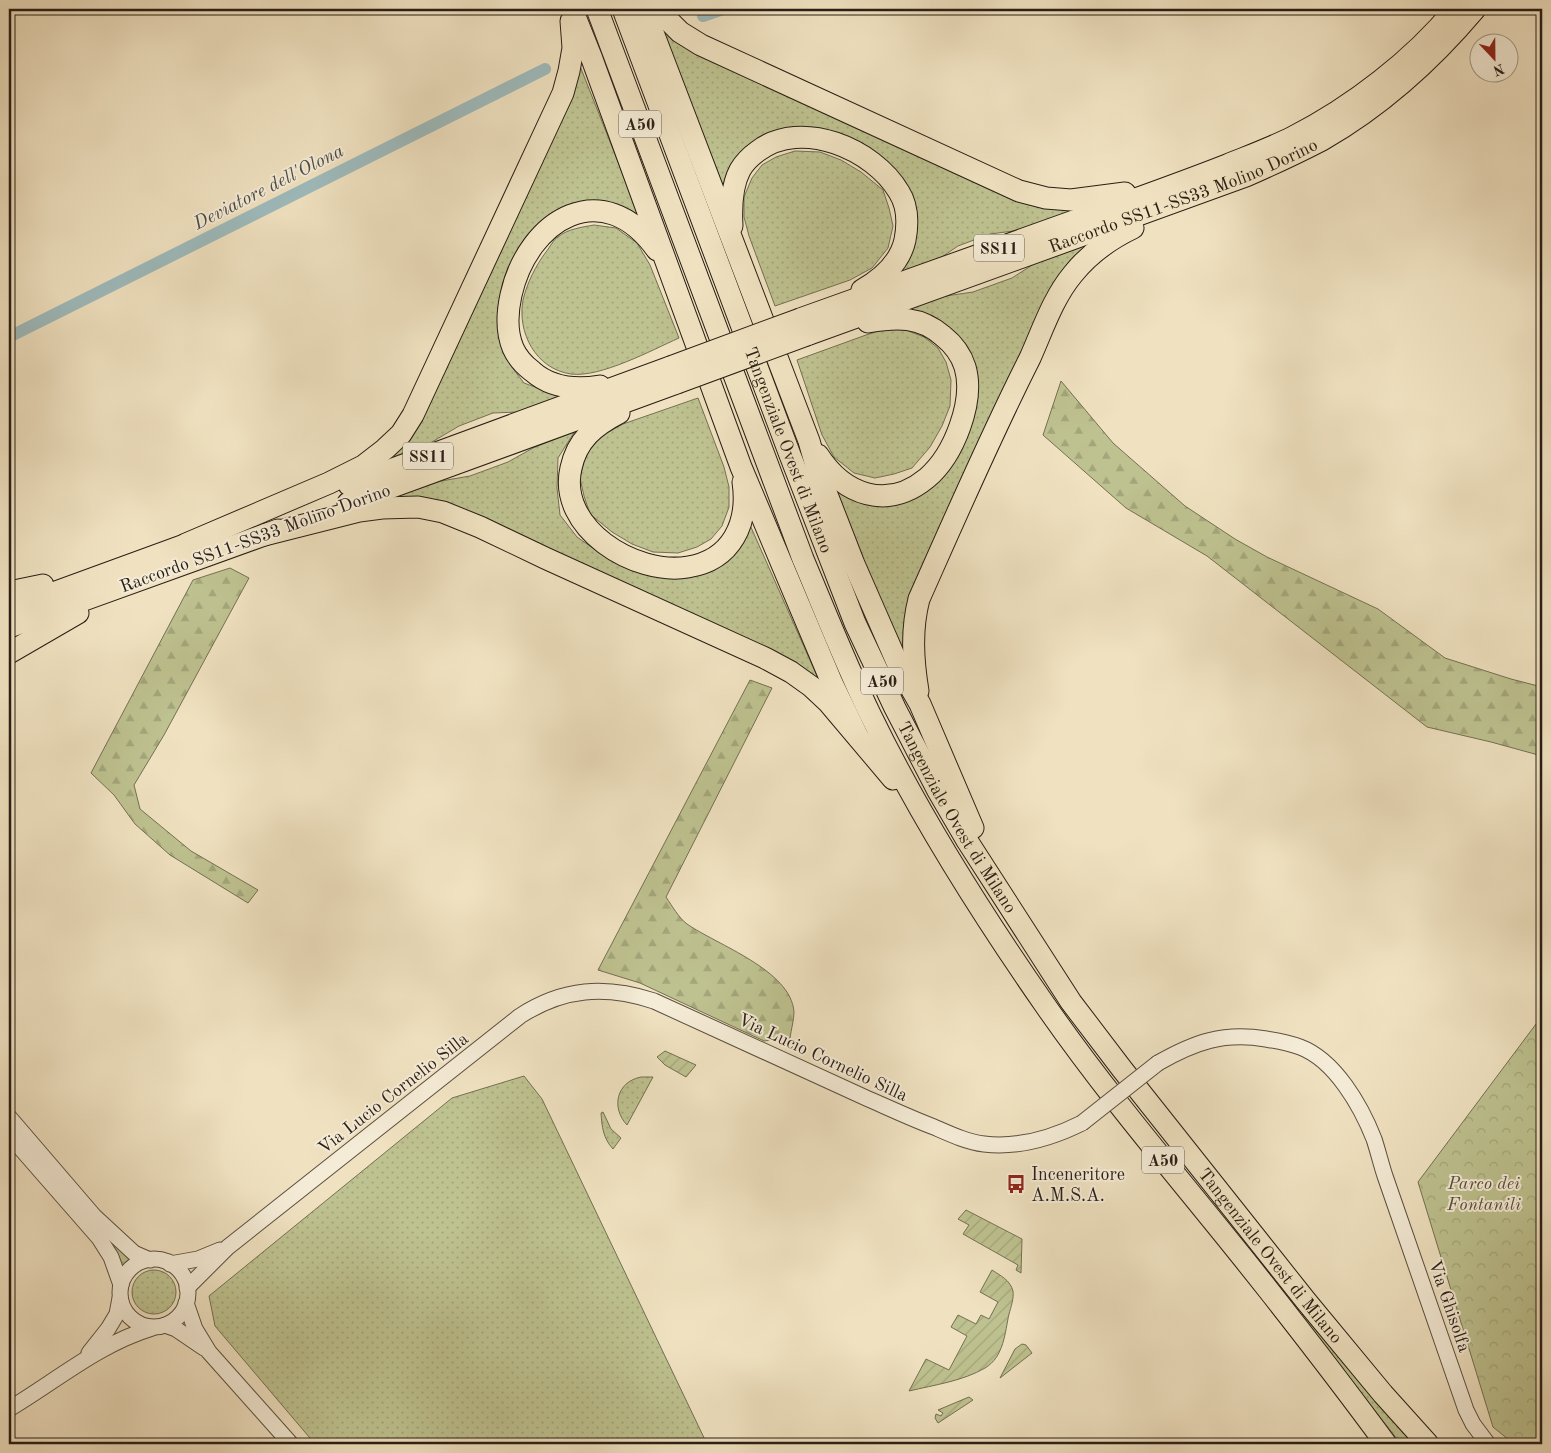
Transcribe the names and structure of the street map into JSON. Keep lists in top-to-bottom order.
{
  "streets": {
    "highway": [
      "A50",
      "Raccordo SS11-SS33 Molino Dorino",
      "SS11",
      "Tangenziale Ovest di Milano"
    ],
    "street": ["Via Lucio Cornelio Silla", "Via Ghisolfa"]
  },
  "crossings": [
    ["Via Lucio Cornelio Silla", "Via Ghisolfa"]
  ],
  "water": ["Deviatore dell'Olona"],
  "parks": ["Parco dei Fontanili"],
  "places": {
    "bus stop": ["Inceneritore A.M.S.A."]
  },
  "north": "bottom"
}
